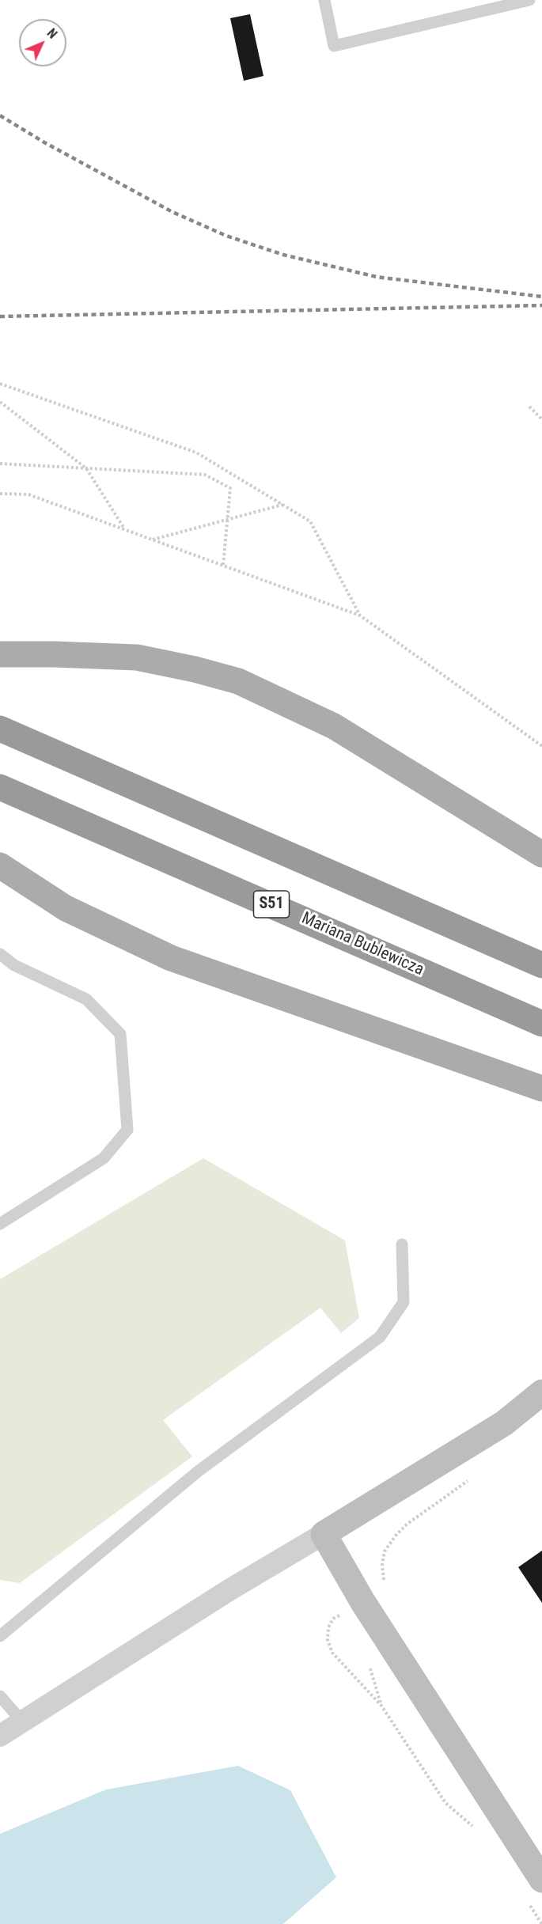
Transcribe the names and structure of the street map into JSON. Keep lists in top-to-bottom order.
{
  "streets": {
    "highway": ["S51", "Mariana Bublewicza"]
  },
  "north": "top right"
}
